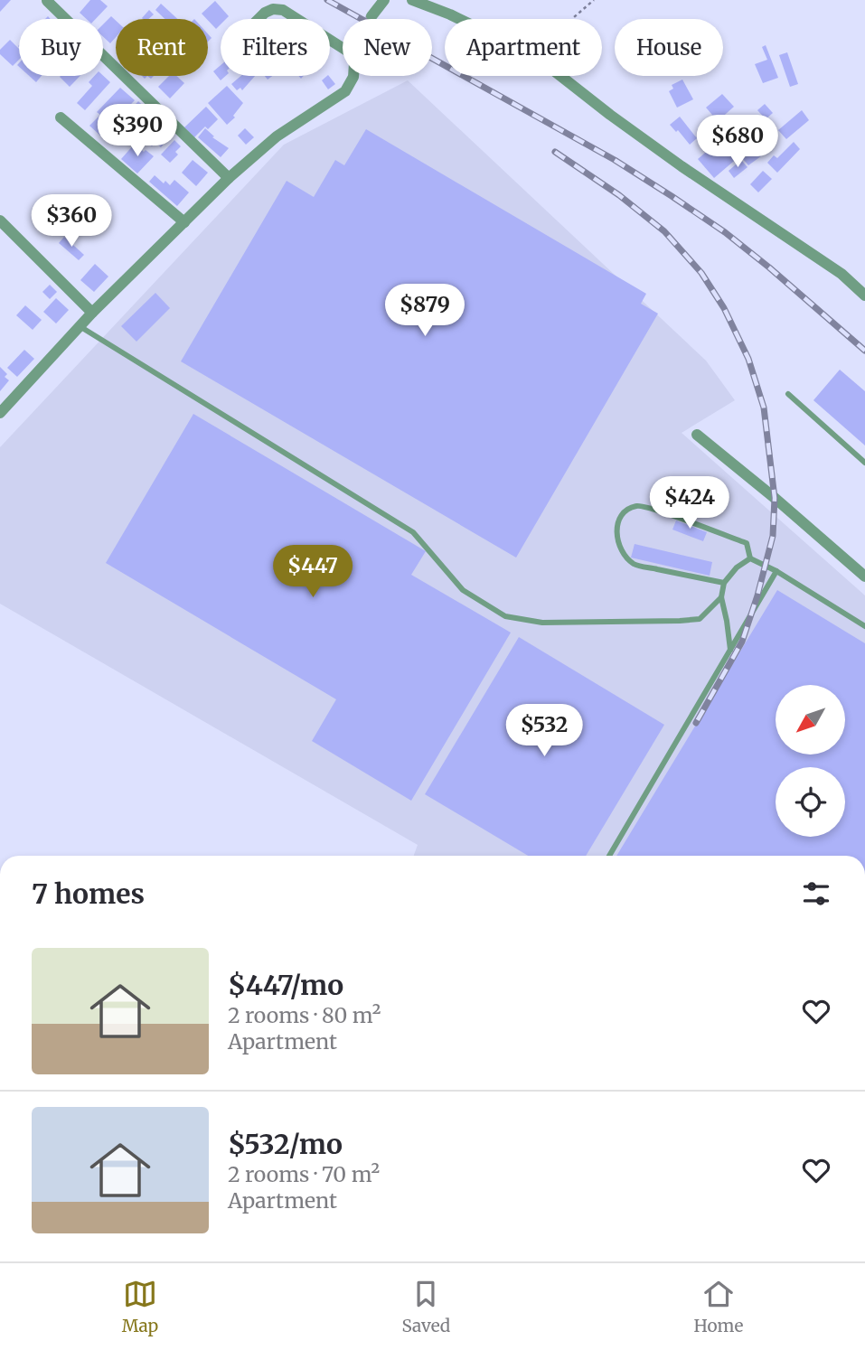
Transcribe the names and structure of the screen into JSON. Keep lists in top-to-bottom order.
{
  "north": "bottom left",
  "page": {
    "chip": [
      "Buy",
      "Rent",
      "Filters",
      "New",
      "Apartment",
      "House"
    ],
    "price": [
      "$390",
      "$680",
      "$360",
      "$879",
      "$424",
      "$447",
      "$532"
    ],
    "heading": "7 homes",
    "list": [
      {
        "name": "$447/mo",
        "note": "2 rooms · 80 m² · Apartment"
      },
      {
        "name": "$532/mo",
        "note": "2 rooms · 70 m² · Apartment"
      }
    ],
    "tabs": ["Map", "Saved", "Home"]
  }
}
